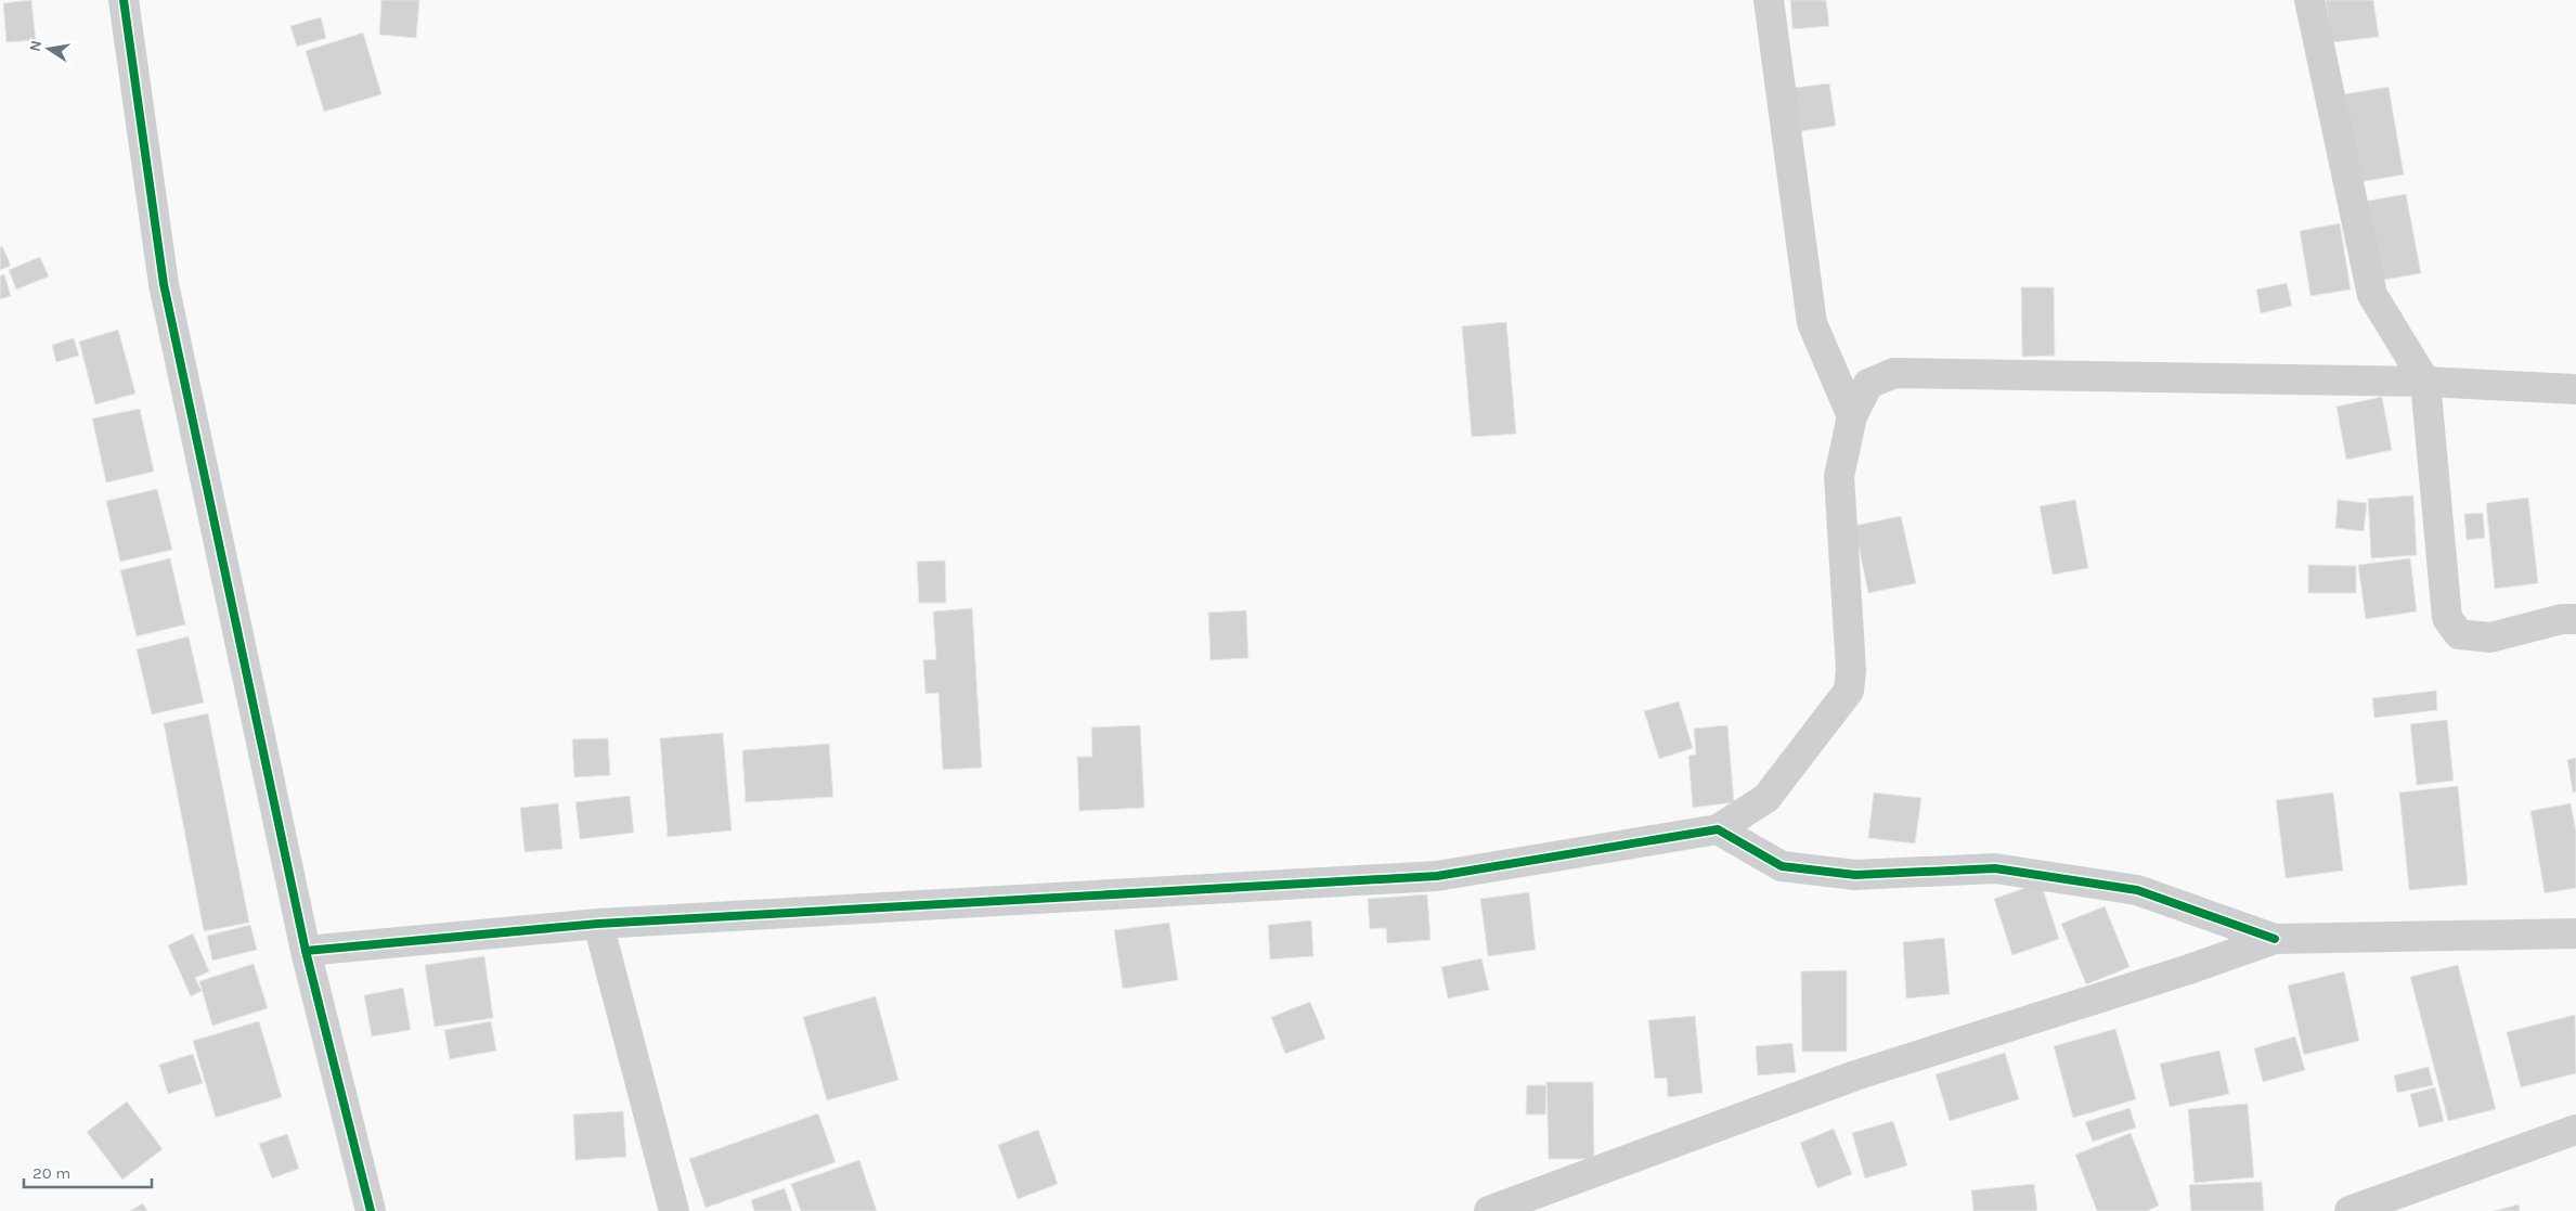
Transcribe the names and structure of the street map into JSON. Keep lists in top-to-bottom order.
{
  "scale_bar": "20 m",
  "north": "left"
}
